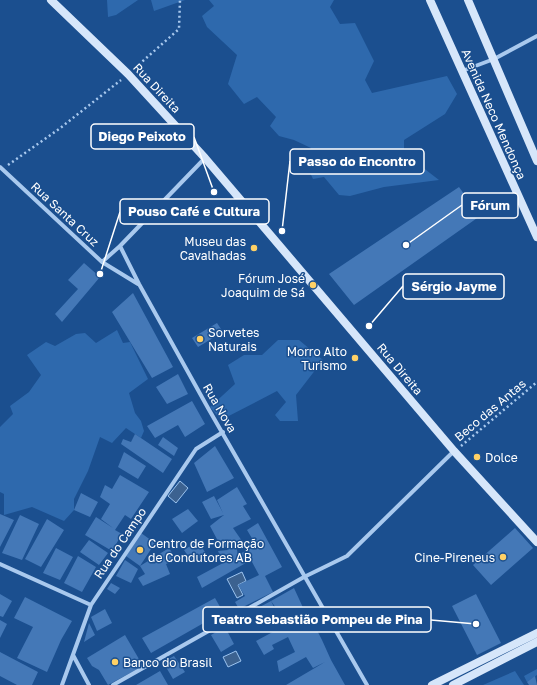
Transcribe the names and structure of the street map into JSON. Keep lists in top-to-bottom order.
{
  "streets": {
    "main road": ["Rua Direita", "Avenida Neco Mendonça"],
    "street": ["Rua Santa Cruz", "Rua Nova", "Rua do Campo"],
    "path": ["Beco das Antas"]
  },
  "crossings": [
    ["Rua Direita", "Beco das Antas"],
    ["Rua Santa Cruz", "Rua Nova"],
    ["Rua Nova", "Rua do Campo"]
  ],
  "places": [
    "Diego Peixoto",
    "Passo do Encontro",
    "Fórum",
    "Museu das Cavalhadas",
    "Pouso Café e Cultura",
    "Fórum José Joaquim de Sá",
    "Sérgio Jayme",
    "Sorvetes Naturais",
    "Morro Alto Turismo",
    "Dolce",
    "Centro de Formação de Condutores AB",
    "Cine-Pireneus",
    "Teatro Sebastião Pompeu de Pina",
    "Banco do Brasil"
  ]
}
